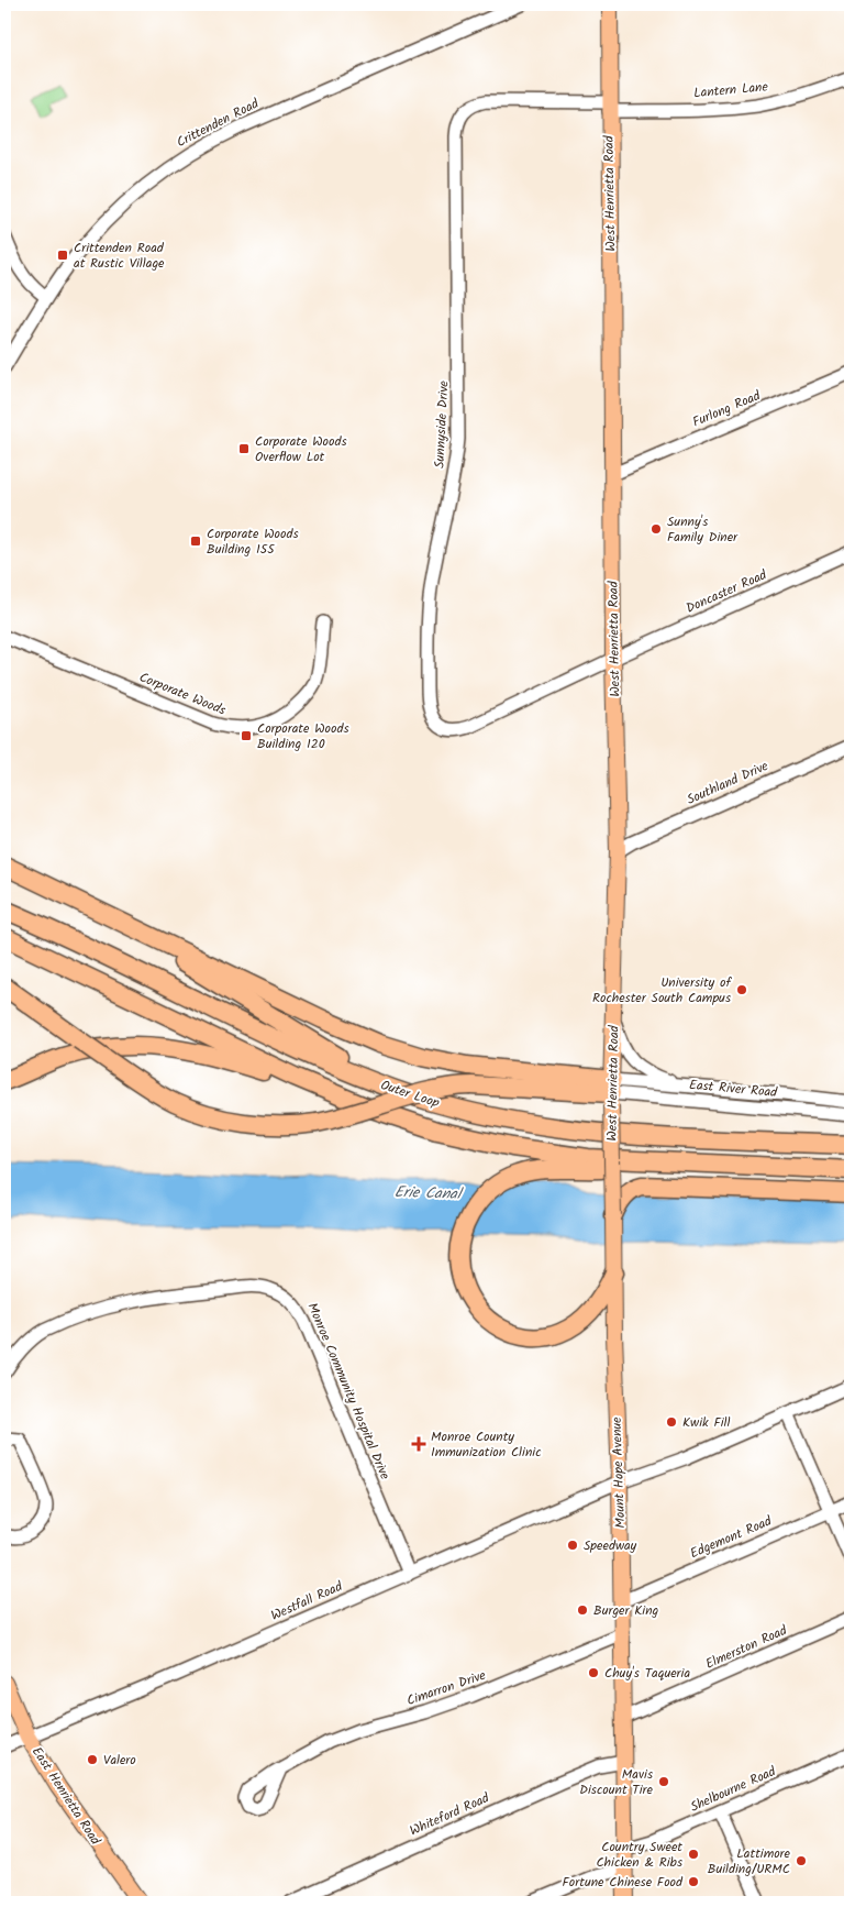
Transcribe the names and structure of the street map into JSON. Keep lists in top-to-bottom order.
{
  "streets": {
    "highway": ["Outer Loop"],
    "main road": ["West Henrietta Road", "Mount Hope Avenue", "East Henrietta Road"],
    "street": [
      "Lantern Lane",
      "Crittenden Road",
      "Furlong Road",
      "Sunnyside Drive",
      "Doncaster Road",
      "Corporate Woods",
      "Southland Drive",
      "East River Road",
      "Monroe Community Hospital Drive",
      "Edgemont Road",
      "Westfall Road",
      "Elmerston Road",
      "Cimarron Drive",
      "Shelbourne Road",
      "Whiteford Road"
    ]
  },
  "crossings": [
    ["Lantern Lane", "West Henrietta Road"],
    ["Lantern Lane", "Sunnyside Drive"],
    ["West Henrietta Road", "Furlong Road"],
    ["West Henrietta Road", "Sunnyside Drive"],
    ["West Henrietta Road", "Doncaster Road"],
    ["West Henrietta Road", "Southland Drive"],
    ["West Henrietta Road", "East River Road"],
    ["West Henrietta Road", "Mount Hope Avenue"],
    ["Sunnyside Drive", "Doncaster Road"],
    ["Monroe Community Hospital Drive", "Westfall Road"],
    ["Mount Hope Avenue", "Edgemont Road"],
    ["Mount Hope Avenue", "Westfall Road"],
    ["Mount Hope Avenue", "Elmerston Road"],
    ["Mount Hope Avenue", "Cimarron Drive"],
    ["Mount Hope Avenue", "Shelbourne Road"],
    ["Mount Hope Avenue", "Whiteford Road"],
    ["Westfall Road", "East Henrietta Road"]
  ],
  "water": ["Erie Canal"],
  "places": {
    "transit": [
      "Crittenden Road at Rustic Village",
      "Corporate Woods Overflow Lot",
      "Corporate Woods Building 155",
      "Corporate Woods Building 120"
    ],
    "other": [
      "Sunny's Family Diner",
      "University of Rochester South Campus",
      "Kwik Fill",
      "Speedway",
      "Burger King",
      "Chuy's Taqueria",
      "Valero",
      "Mavis Discount Tire",
      "Country Sweet Chicken & Ribs",
      "Lattimore Building/URMC",
      "Fortune Chinese Food"
    ],
    "health": ["Monroe County Immunization Clinic"]
  }
}
